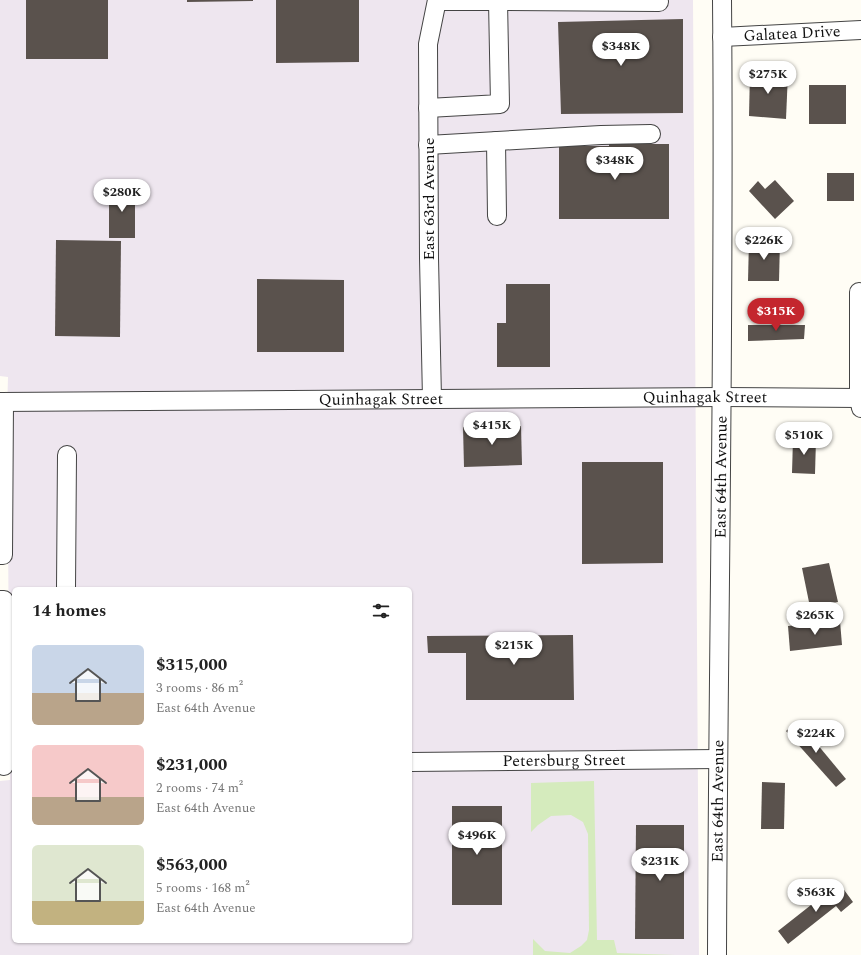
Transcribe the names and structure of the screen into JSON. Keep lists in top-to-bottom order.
{
  "streets": {
    "street": [
      "Galatea Drive",
      "East 63rd Avenue",
      "Quinhagak Street",
      "East 64th Avenue",
      "Petersburg Street"
    ]
  },
  "crossings": [
    ["Galatea Drive", "East 64th Avenue"],
    ["East 63rd Avenue", "Quinhagak Street"],
    ["Quinhagak Street", "East 64th Avenue"],
    ["East 64th Avenue", "Petersburg Street"]
  ],
  "page": {
    "price": [
      "$348K",
      "$275K",
      "$348K",
      "$280K",
      "$226K",
      "$315K",
      "$415K",
      "$510K",
      "$265K",
      "$215K",
      "$224K",
      "$496K",
      "$231K",
      "$563K"
    ],
    "heading": "14 homes",
    "list": [
      {
        "name": "$315,000",
        "note": "3 rooms · 86 m² · East 64th Avenue"
      },
      {
        "name": "$231,000",
        "note": "2 rooms · 74 m² · East 64th Avenue"
      },
      {
        "name": "$563,000",
        "note": "5 rooms · 168 m² · East 64th Avenue"
      }
    ]
  }
}
